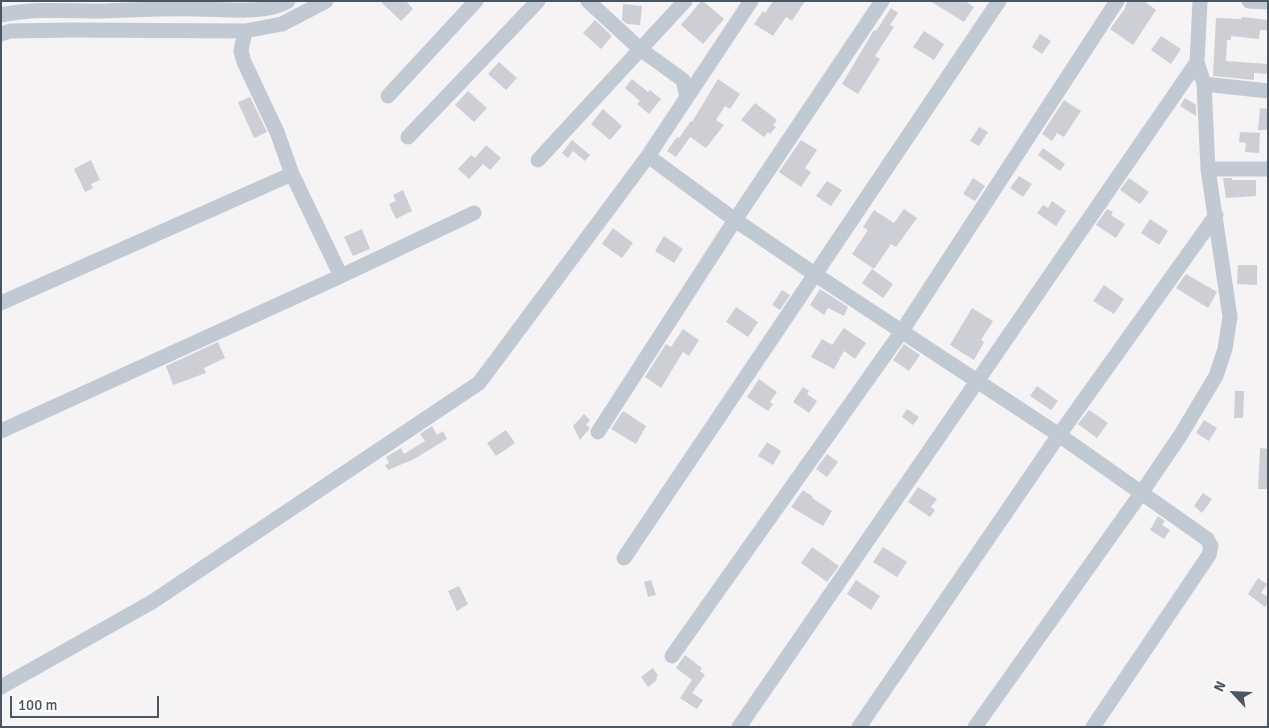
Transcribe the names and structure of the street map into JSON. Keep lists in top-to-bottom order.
{
  "scale_bar": "100 m",
  "north": "top left"
}
